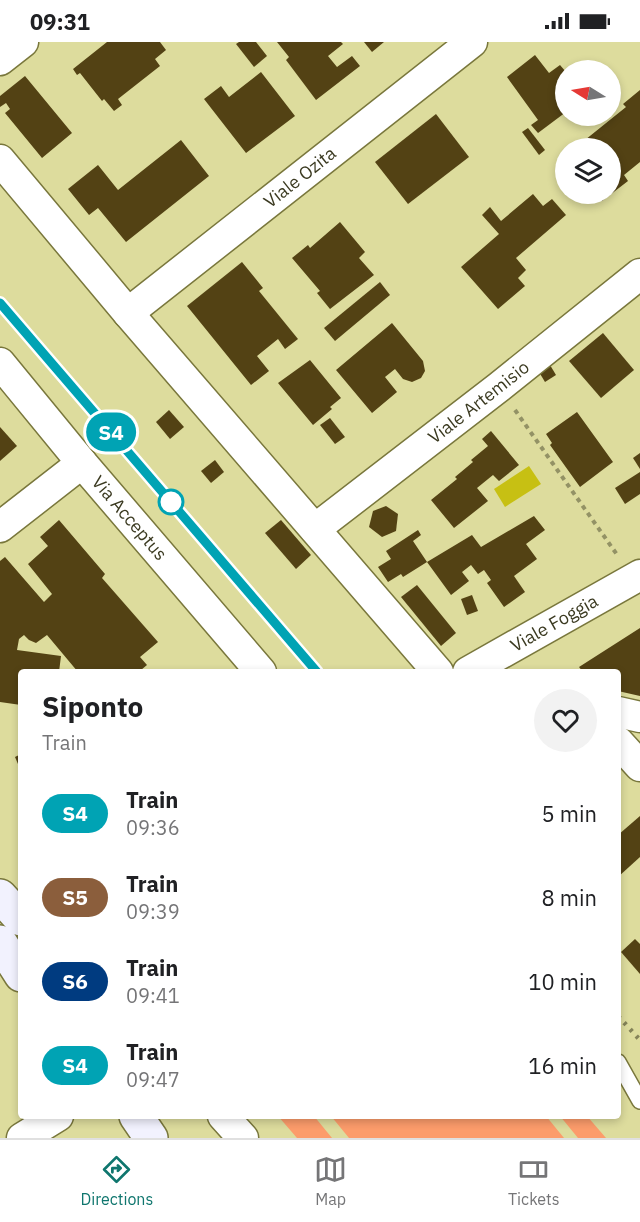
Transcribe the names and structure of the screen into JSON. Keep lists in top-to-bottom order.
{
  "streets": {
    "street": [
      "Viale Ozita",
      "Viale Artemisio",
      "Via Acceptus",
      "Viale Foggia"
    ]
  },
  "north": "left",
  "page": {
    "status": "09:31",
    "on_map": "S4",
    "heading": ["Siponto", "Train"],
    "list": [
      {
        "mark": "S4",
        "name": "Train",
        "note": "09:36",
        "value": "5 min"
      },
      {
        "mark": "S5",
        "name": "Train",
        "note": "09:39",
        "value": "8 min"
      },
      {
        "mark": "S6",
        "name": "Train",
        "note": "09:41",
        "value": "10 min"
      },
      {
        "mark": "S4",
        "name": "Train",
        "note": "09:47",
        "value": "16 min"
      }
    ],
    "tabs": ["Directions", "Map", "Tickets"]
  }
}
